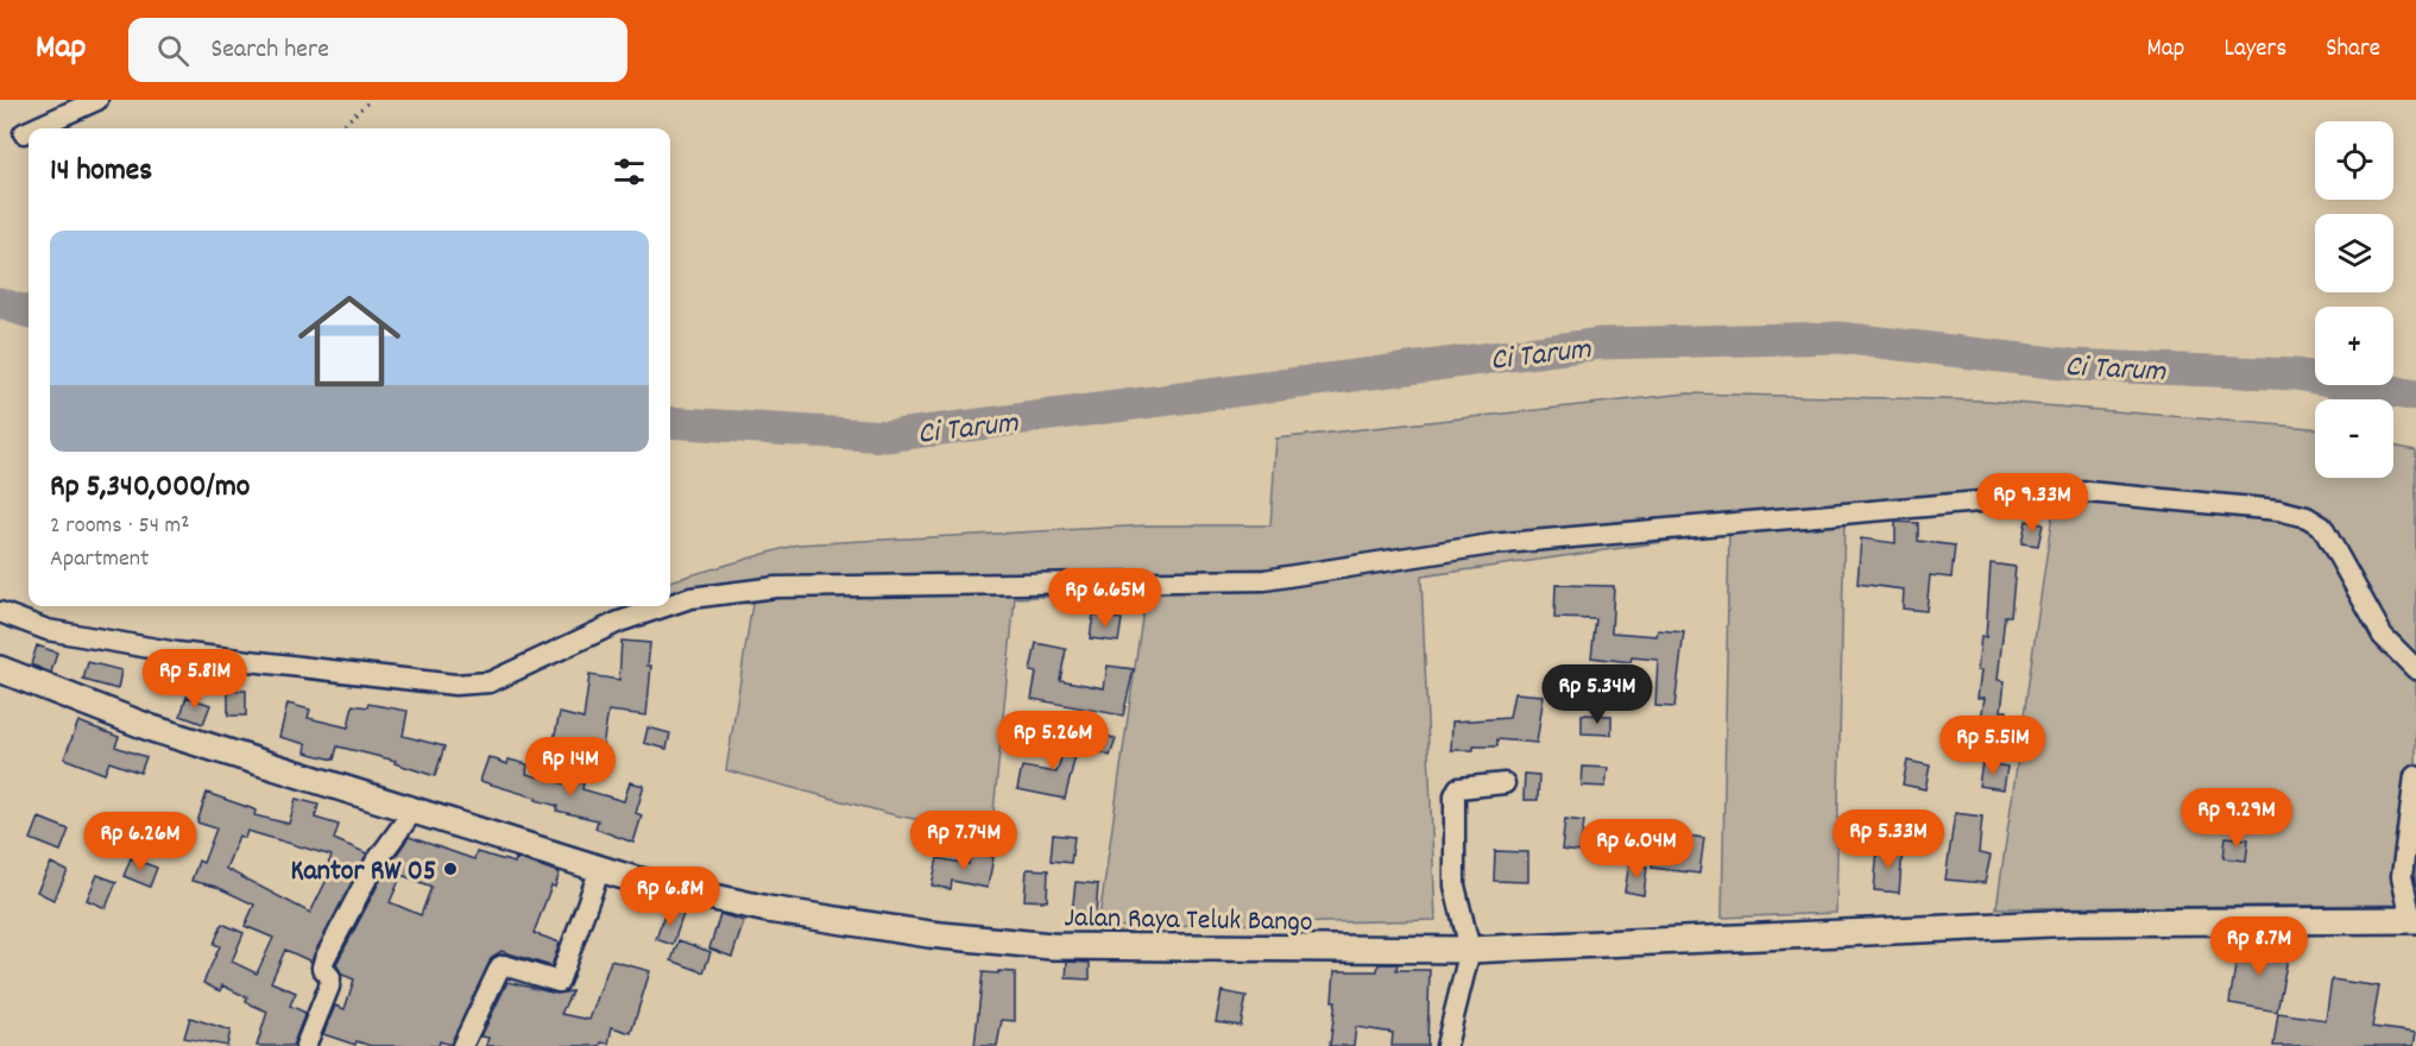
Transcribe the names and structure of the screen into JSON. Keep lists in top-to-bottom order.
{
  "streets": {
    "main road": ["Jalan Raya Teluk Bango"]
  },
  "water": ["Ci Tarum"],
  "places": ["Kantor RW 05"],
  "page": {
    "header": "Map",
    "search": "Search here",
    "nav": ["Map", "Layers", "Share"],
    "map_buttons": ["+", "−"],
    "heading": "14 homes",
    "list": [
      {
        "name": "Rp 5,340,000/mo",
        "note": "2 rooms · 54 m² · Apartment"
      }
    ],
    "price": [
      "Rp 9.33M",
      "Rp 6.65M",
      "Rp 5.81M",
      "Rp 5.34M",
      "Rp 5.26M",
      "Rp 5.51M",
      "Rp 14M",
      "Rp 9.29M",
      "Rp 5.33M",
      "Rp 7.74M",
      "Rp 6.26M",
      "Rp 6.04M",
      "Rp 6.8M",
      "Rp 8.7M"
    ]
  }
}
